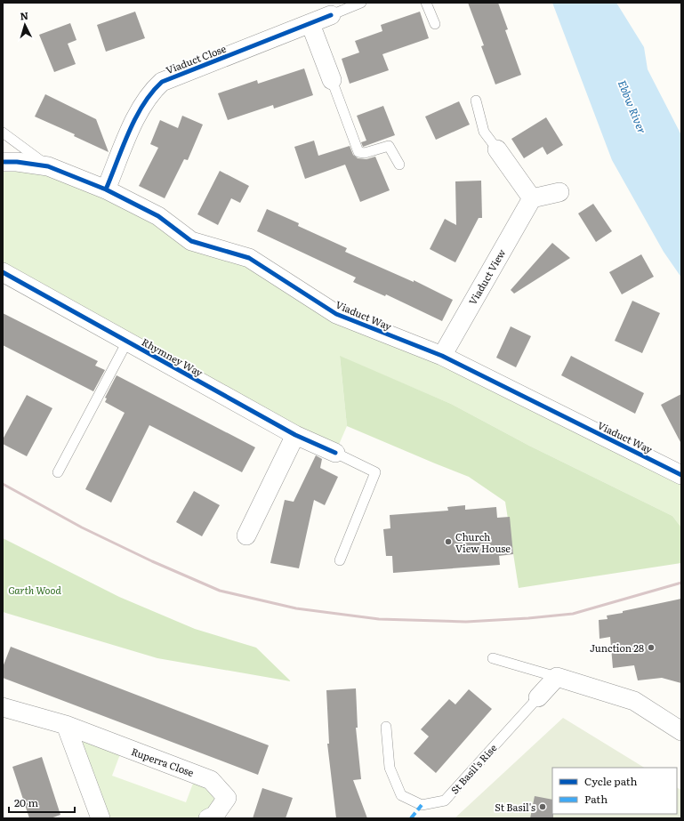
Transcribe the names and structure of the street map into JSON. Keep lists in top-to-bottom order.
{
  "streets": {
    "street": [
      "Viaduct Close",
      "Viaduct View",
      "Viaduct Way",
      "Rhymney Way",
      "Ruperra Close"
    ],
    "lane": ["St Basil's Rise"]
  },
  "crossings": [
    ["Viaduct Close", "Viaduct Way"],
    ["Viaduct View", "Viaduct Way"]
  ],
  "water": ["Ebbw River"],
  "parks": ["Garth Wood"],
  "places": ["Church View House", "Junction 28", "St Basil's"],
  "legend": ["Cycle path", "Path"],
  "scale_bar": "20 m",
  "north": "top"
}
